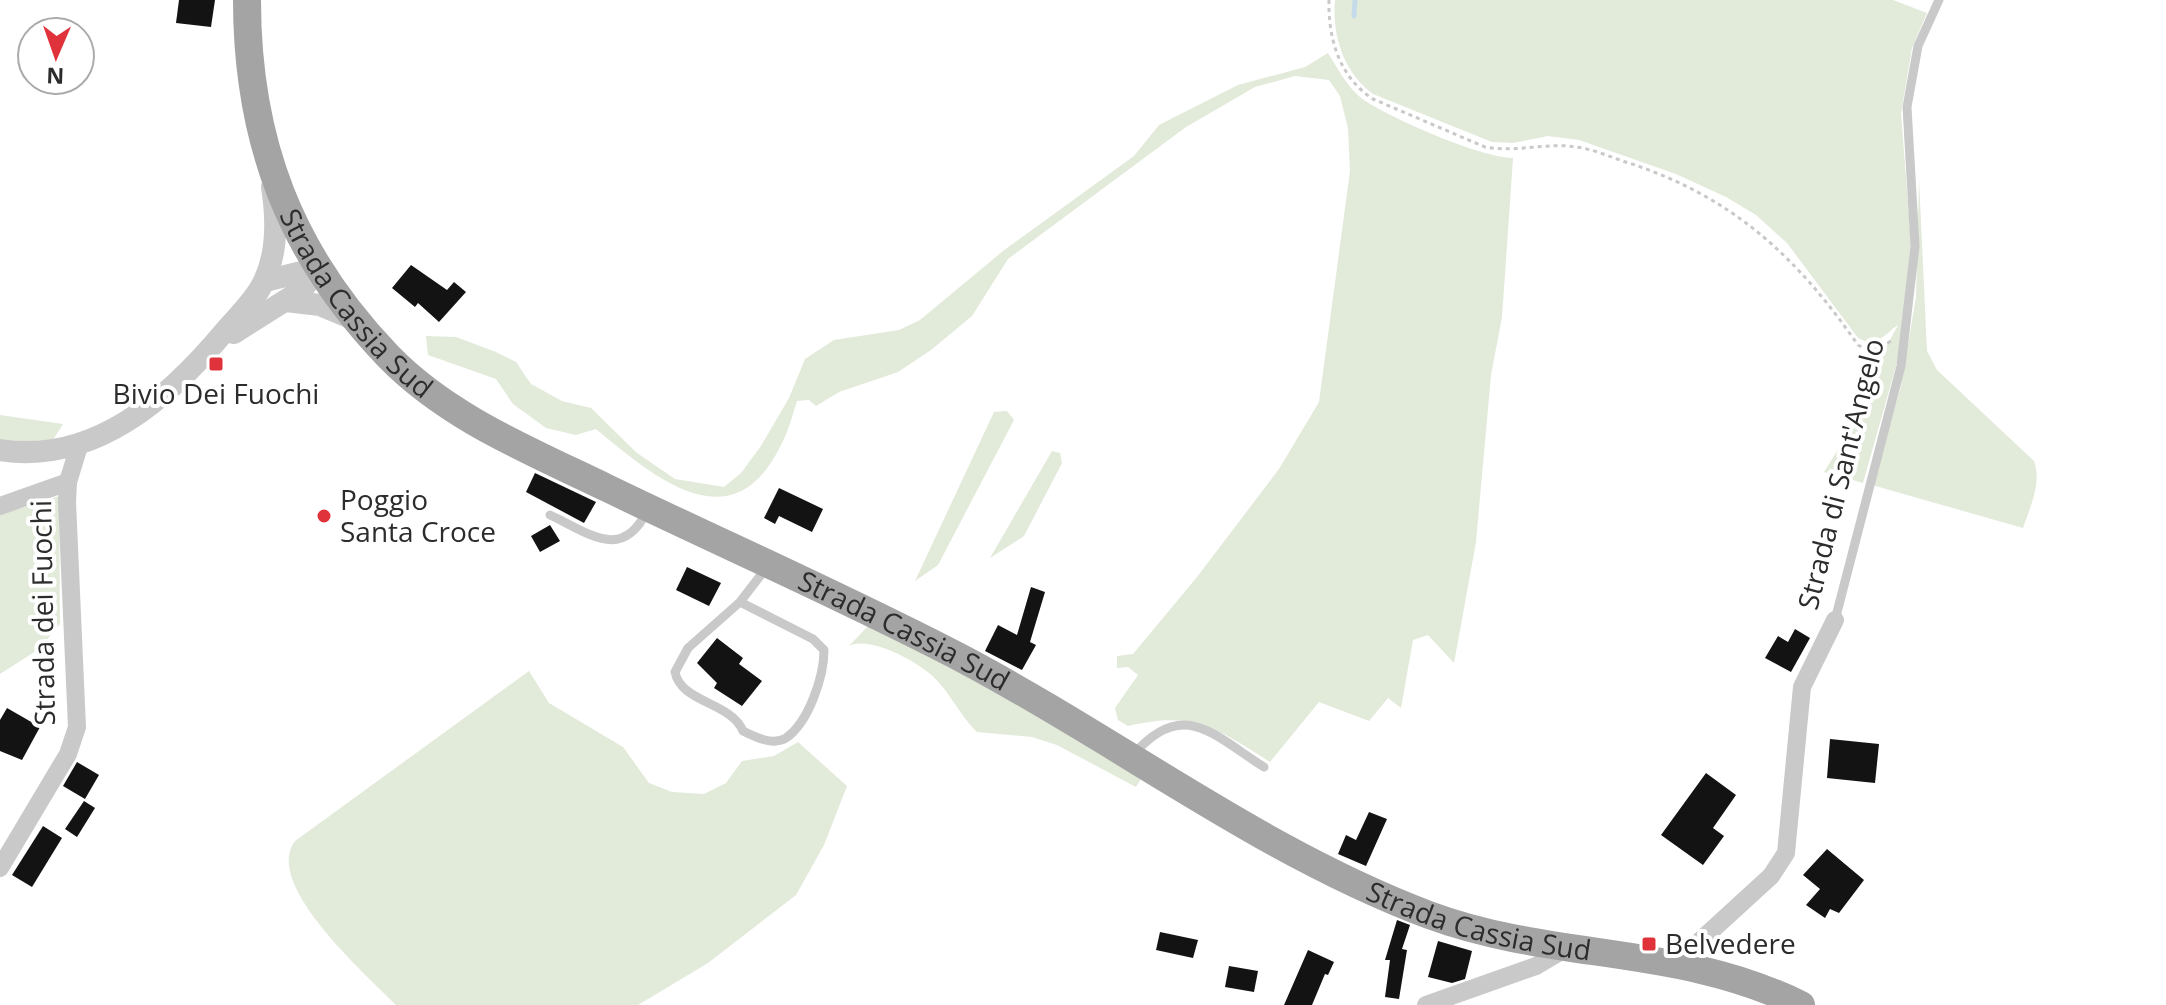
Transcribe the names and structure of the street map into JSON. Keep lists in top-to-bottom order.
{
  "streets": {
    "main road": ["Strada Cassia Sud"],
    "street": ["Strada di Sant'Angelo", "Strada dei Fuochi"]
  },
  "crossings": [
    ["Strada Cassia Sud", "Strada di Sant'Angelo"]
  ],
  "places": {
    "transit": ["Bivio Dei Fuochi", "Belvedere"],
    "other": ["Poggio Santa Croce"]
  },
  "north": "bottom"
}
